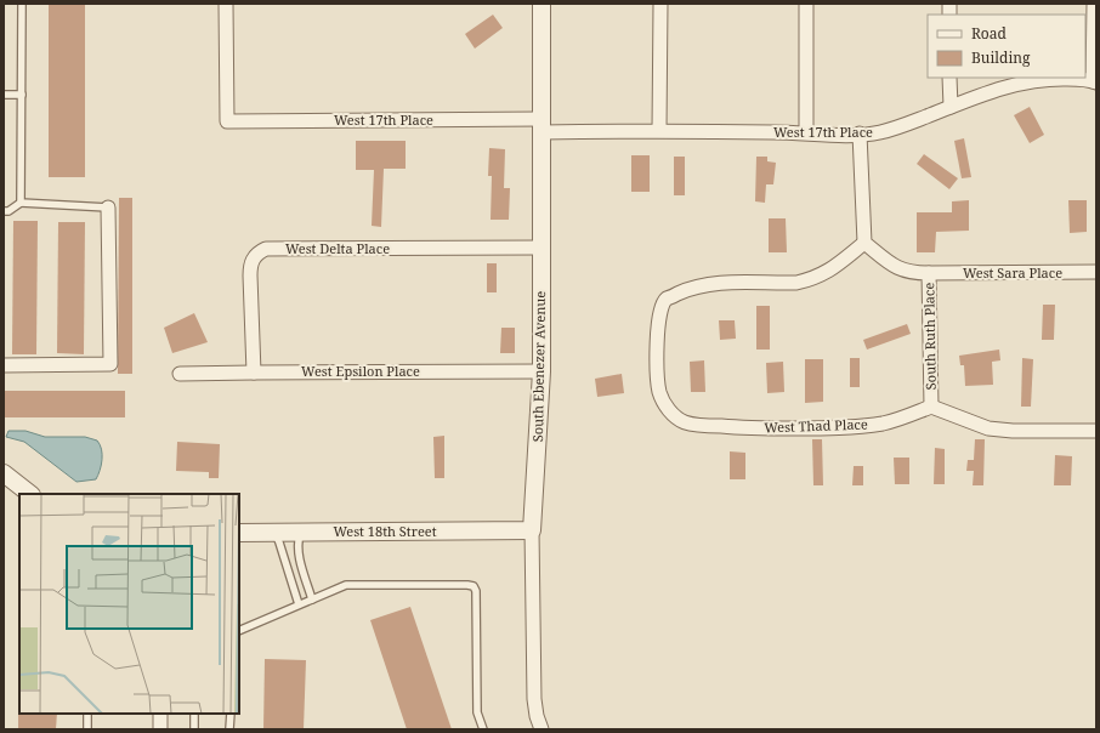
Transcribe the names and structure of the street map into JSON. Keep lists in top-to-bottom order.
{
  "streets": {
    "street": [
      "West 17th Place",
      "West Delta Place",
      "West Sara Place",
      "South Ruth Place",
      "South Ebenezer Avenue",
      "West Epsilon Place",
      "West Thad Place",
      "West 18th Street"
    ]
  },
  "crossings": [
    ["West 17th Place", "South Ebenezer Avenue"],
    ["West Delta Place", "South Ebenezer Avenue"],
    ["West Delta Place", "West Epsilon Place"],
    ["West Sara Place", "South Ruth Place"],
    ["South Ruth Place", "West Thad Place"],
    ["South Ebenezer Avenue", "West Epsilon Place"],
    ["South Ebenezer Avenue", "West 18th Street"]
  ],
  "legend": ["Road", "Building"]
}
